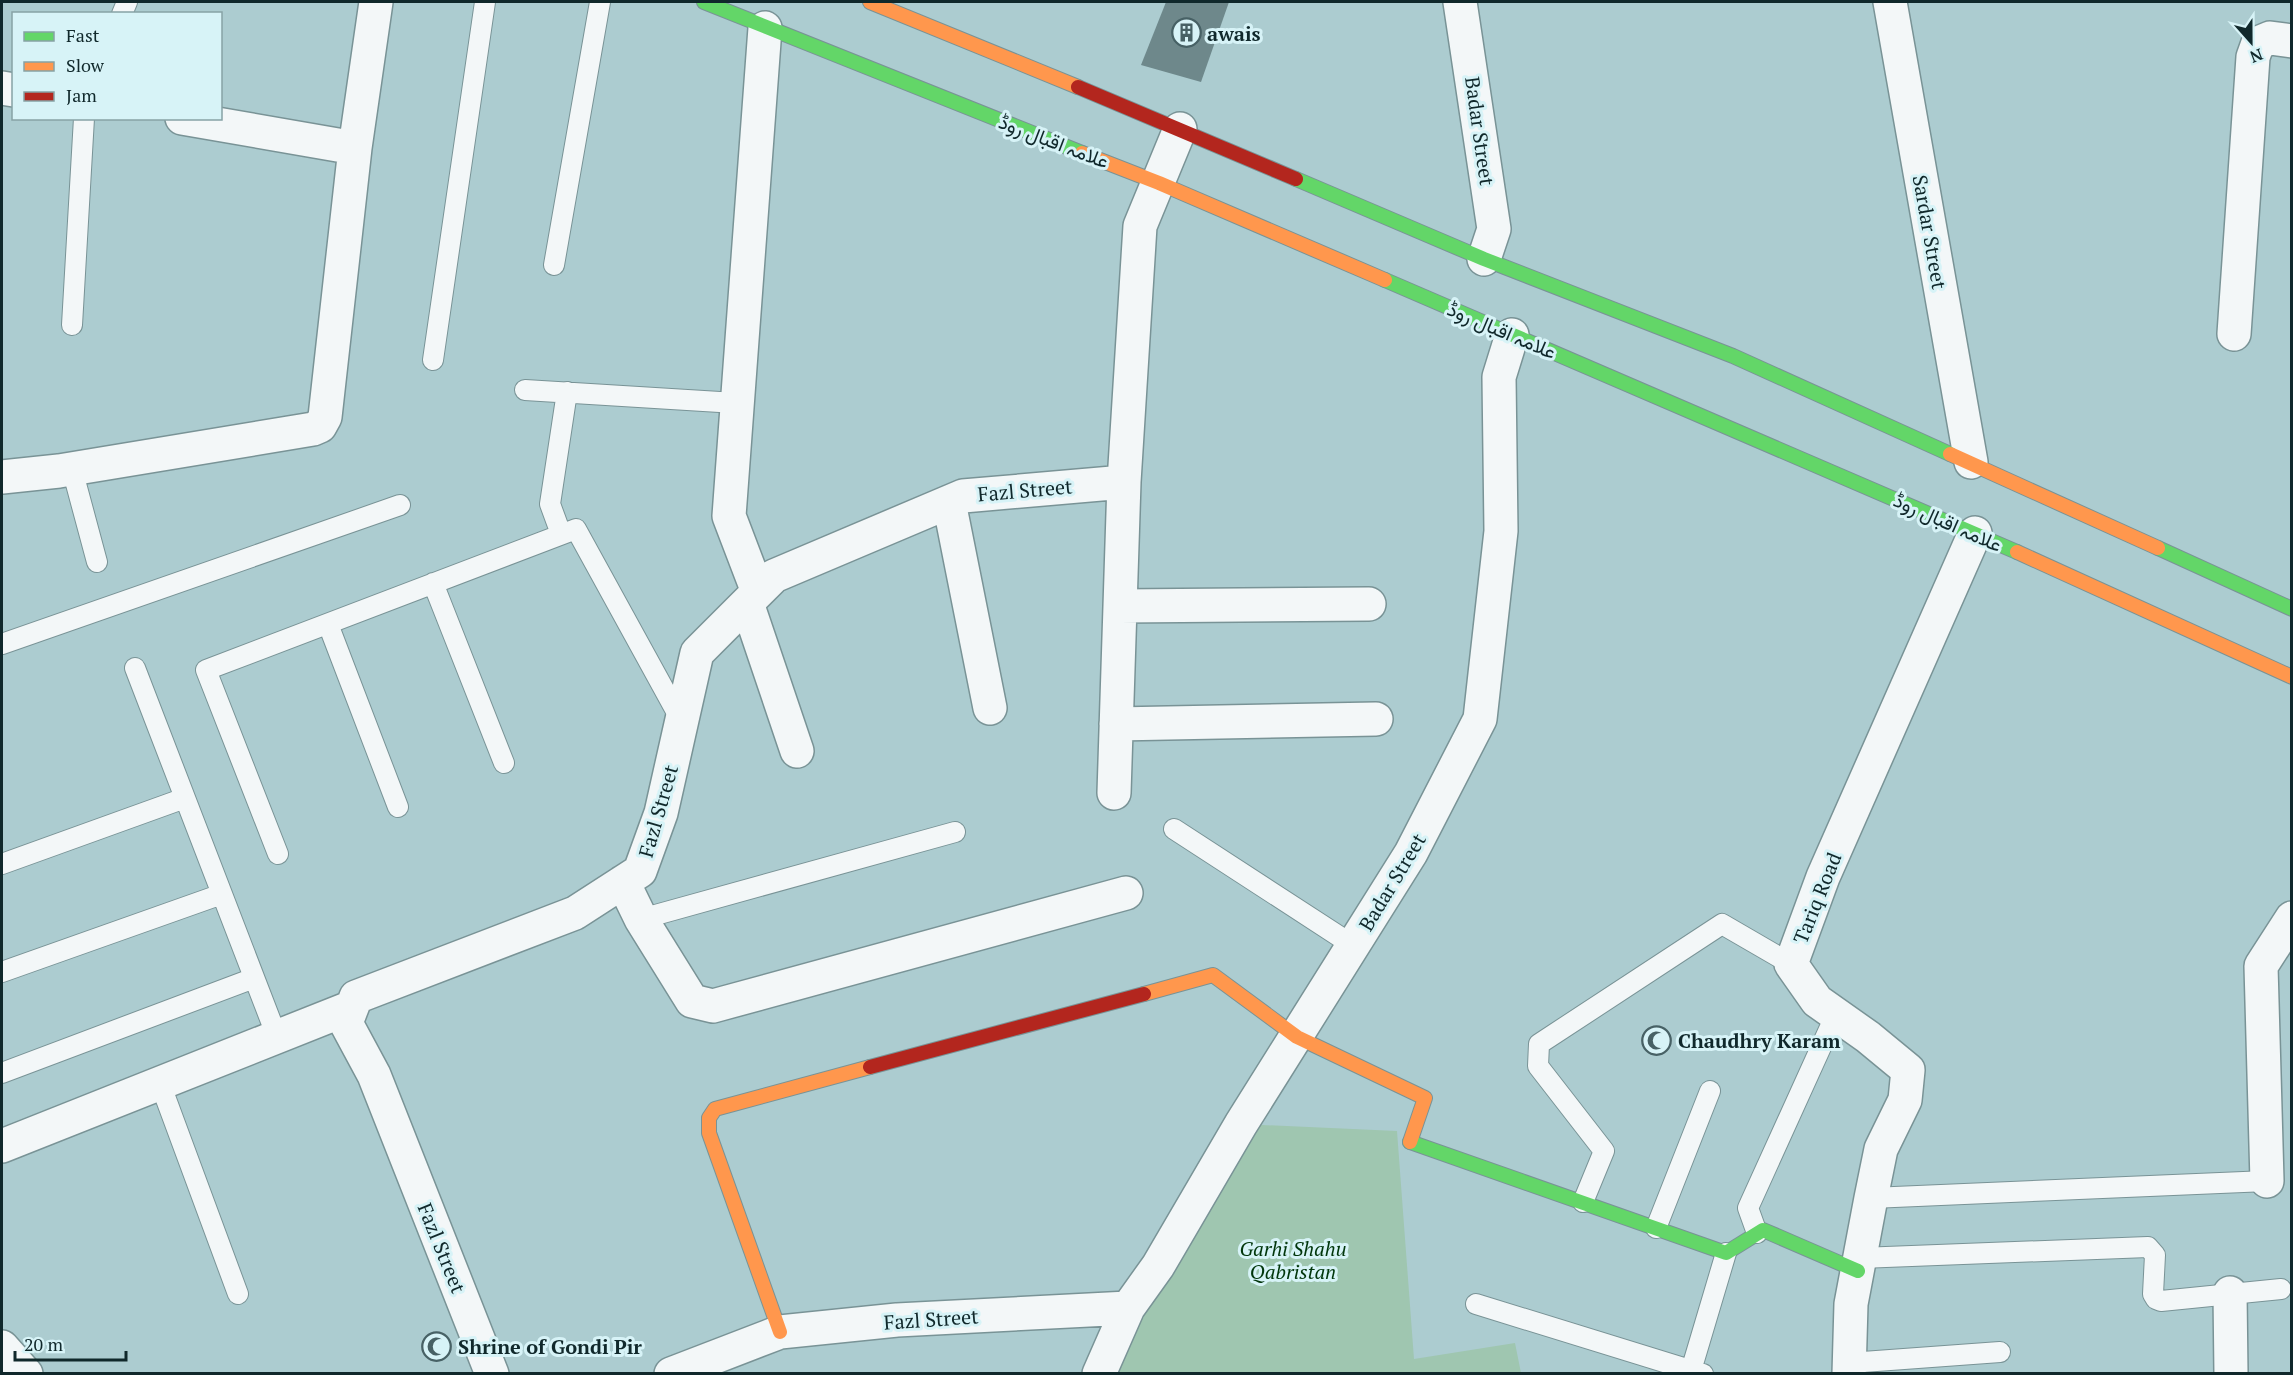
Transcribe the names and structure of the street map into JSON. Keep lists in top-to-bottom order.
{
  "streets": {
    "main road": ["علامہ اقبال روڈ"],
    "street": [
      "Badar Street",
      "Sardar Street",
      "Fazl Street",
      "Tariq Road"
    ]
  },
  "crossings": [
    ["Badar Street", "علامہ اقبال روڈ"],
    ["Badar Street", "Fazl Street"],
    ["علامہ اقبال روڈ", "Tariq Road"]
  ],
  "parks": ["Garhi Shahu Qabristan"],
  "places": {
    "building": ["awais"],
    "mosque": ["Chaudhry Karam", "Shrine of Gondi Pir"]
  },
  "legend": ["Fast", "Slow", "Jam"],
  "scale_bar": "20 m",
  "north": "bottom"
}
